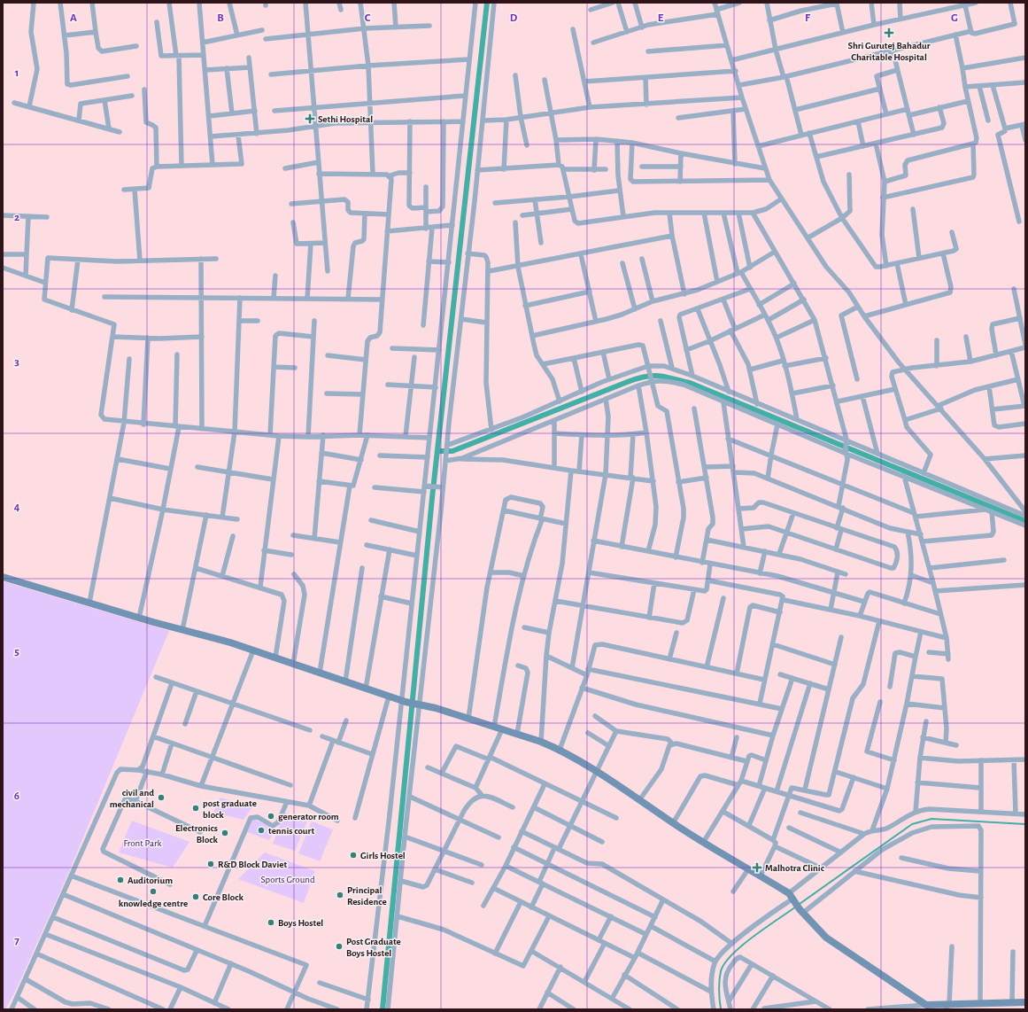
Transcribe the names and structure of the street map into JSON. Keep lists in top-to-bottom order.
{
  "parks": ["Front Park", "Sports Ground"],
  "places": {
    "health": ["Shri Gurutej Bahadur Charitable Hospital", "Sethi Hospital", "Malhotra Clinic"],
    "other": [
      "civil and mechanical",
      "post graduate block",
      "generator room",
      "tennis court",
      "Electronics Block",
      "Girls Hostel",
      "R&D Block Daviet",
      "Auditorium",
      "knowledge centre",
      "Principal Residence",
      "Core Block",
      "Boys Hostel",
      "Post Graduate Boys Hostel"
    ]
  },
  "grid": {
    "columns": [
      "A",
      "B",
      "C",
      "D",
      "E",
      "F",
      "G"
    ],
    "rows": [
      "1",
      "2",
      "3",
      "4",
      "5",
      "6",
      "7"
    ]
  }
}
